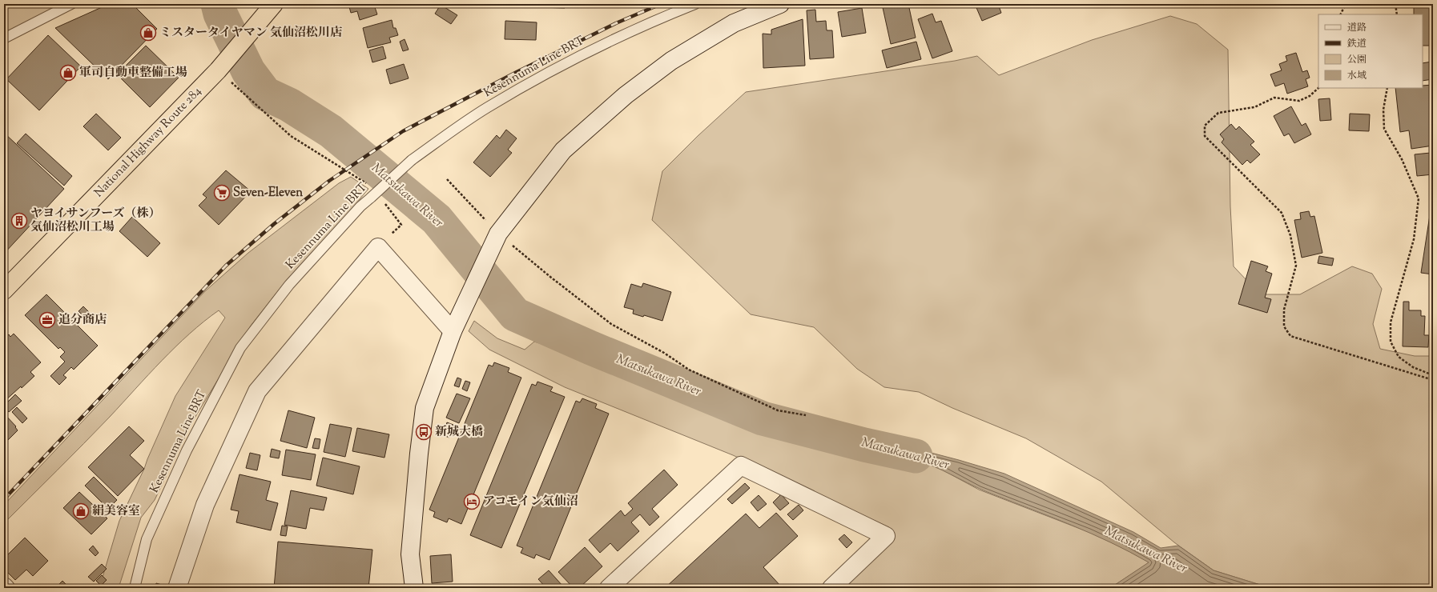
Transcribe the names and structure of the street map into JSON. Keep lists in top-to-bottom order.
{
  "streets": {
    "highway": ["National Highway Route 284"],
    "lane": ["Kesennuma Line BRT"]
  },
  "water": ["Matsukawa River"],
  "places": {
    "shop": ["ミスタータイヤマン 気仙沼松川店", "軍司自動車整備工場", "絹美容室"],
    "supermarket": ["Seven-Eleven"],
    "building": ["ヤヨイサンフーズ（株） 気仙沼松川工場"],
    "office": ["追分商店"],
    "bus stop": ["新城大橋"],
    "hotel": ["アコモイン気仙沼"]
  },
  "legend": [
    "道路",
    "鉄道",
    "公園",
    "水域"
  ]
}
